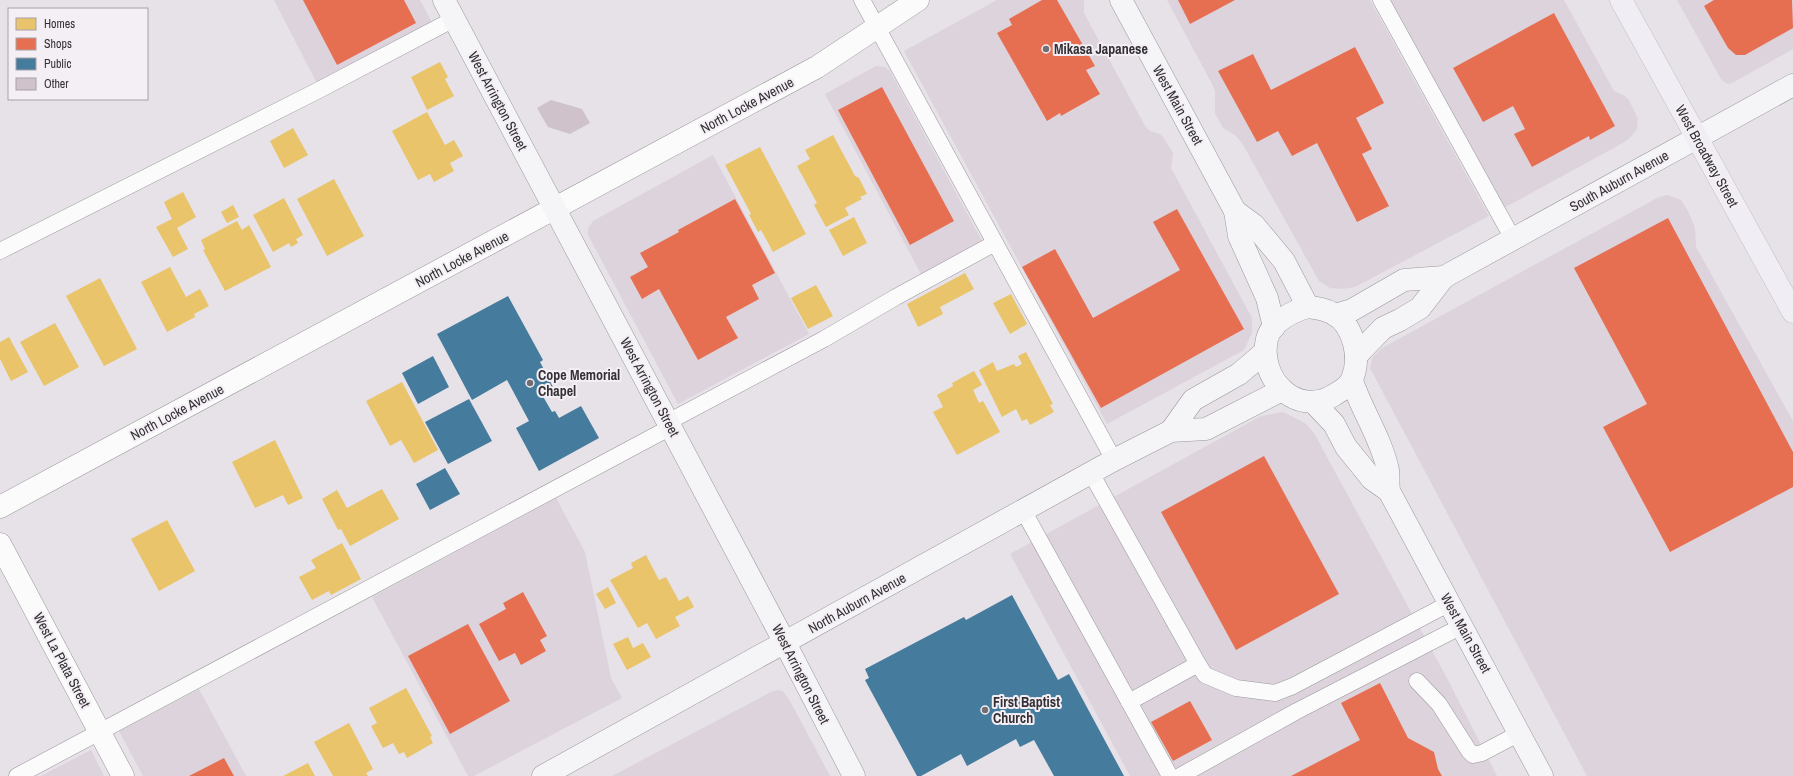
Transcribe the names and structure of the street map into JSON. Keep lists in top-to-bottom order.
{
  "streets": {
    "main road": [
      "West Arrington Street",
      "West Main Street",
      "West Broadway Street",
      "South Auburn Avenue",
      "North Auburn Avenue"
    ],
    "street": ["North Locke Avenue", "West La Plata Street"]
  },
  "crossings": [
    ["West Arrington Street", "North Locke Avenue"],
    ["West Arrington Street", "North Auburn Avenue"],
    ["West Main Street", "South Auburn Avenue"],
    ["West Main Street", "North Auburn Avenue"],
    ["West Broadway Street", "South Auburn Avenue"],
    ["South Auburn Avenue", "North Auburn Avenue"]
  ],
  "places": ["Mikasa Japanese", "Cope Memorial Chapel", "First Baptist Church"],
  "legend": [
    "Homes",
    "Shops",
    "Public",
    "Other"
  ]
}
